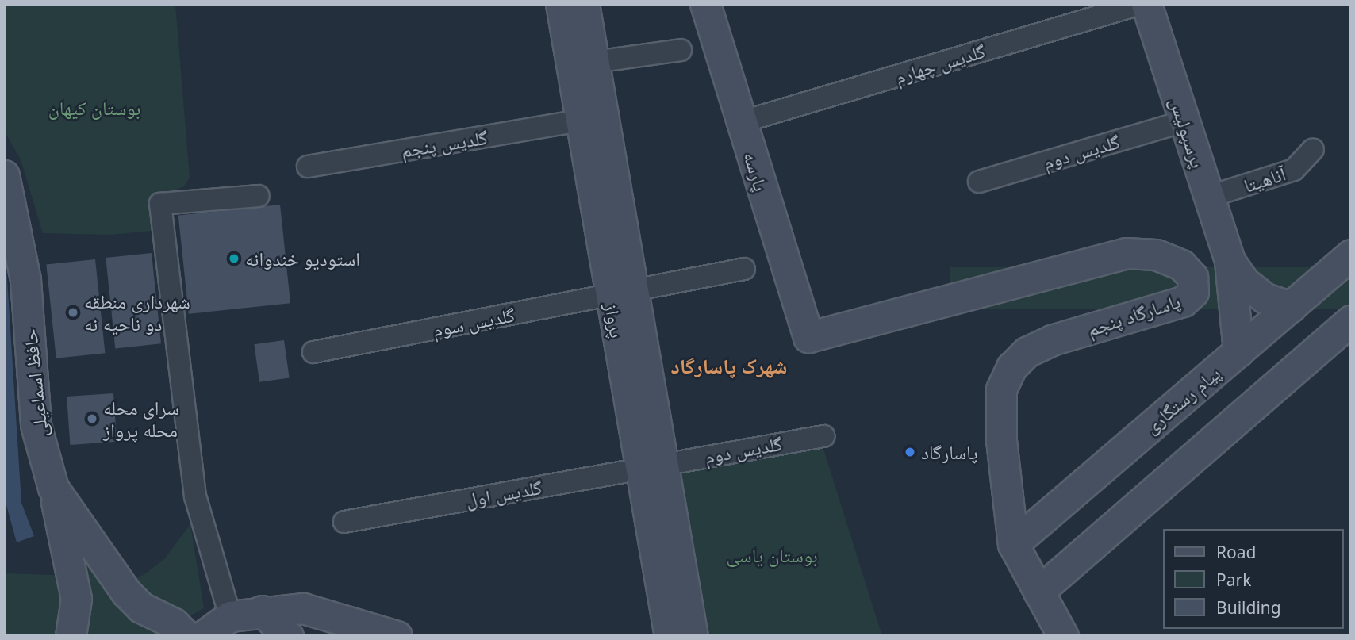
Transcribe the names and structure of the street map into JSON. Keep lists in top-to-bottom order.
{
  "streets": {
    "street": [
      "گلدیس چهارم",
      "پرسپولیس",
      "گلدیس پنجم",
      "گلدیس دوم",
      "پارسه",
      "آناهیتا",
      "پاسارگاد پنجم",
      "پرواز",
      "گلدیس سوم",
      "حافظ اسماعیلی",
      "پیام رستگاری",
      "گلدیس اول"
    ]
  },
  "crossings": [
    ["گلدیس چهارم", "پارسه"],
    ["پرسپولیس", "گلدیس دوم"],
    ["پرسپولیس", "آناهیتا"],
    ["پرسپولیس", "پیام رستگاری"],
    ["گلدیس پنجم", "پرواز"],
    ["گلدیس دوم", "پرواز"],
    ["گلدیس دوم", "گلدیس اول"],
    ["پارسه", "پاسارگاد پنجم"],
    ["پاسارگاد پنجم", "پیام رستگاری"],
    ["پرواز", "گلدیس سوم"],
    ["پرواز", "گلدیس اول"]
  ],
  "districts": ["شهرک پاسارگاد"],
  "parks": ["بوستان کیهان", "بوستان یاسی"],
  "places": [
    "استودیو خندوانه",
    "شهرداری منطقه دو ناحیه نه",
    "سرای محله محله پرواز",
    "پاسارگاد"
  ],
  "legend": ["Road", "Park", "Building"]
}
